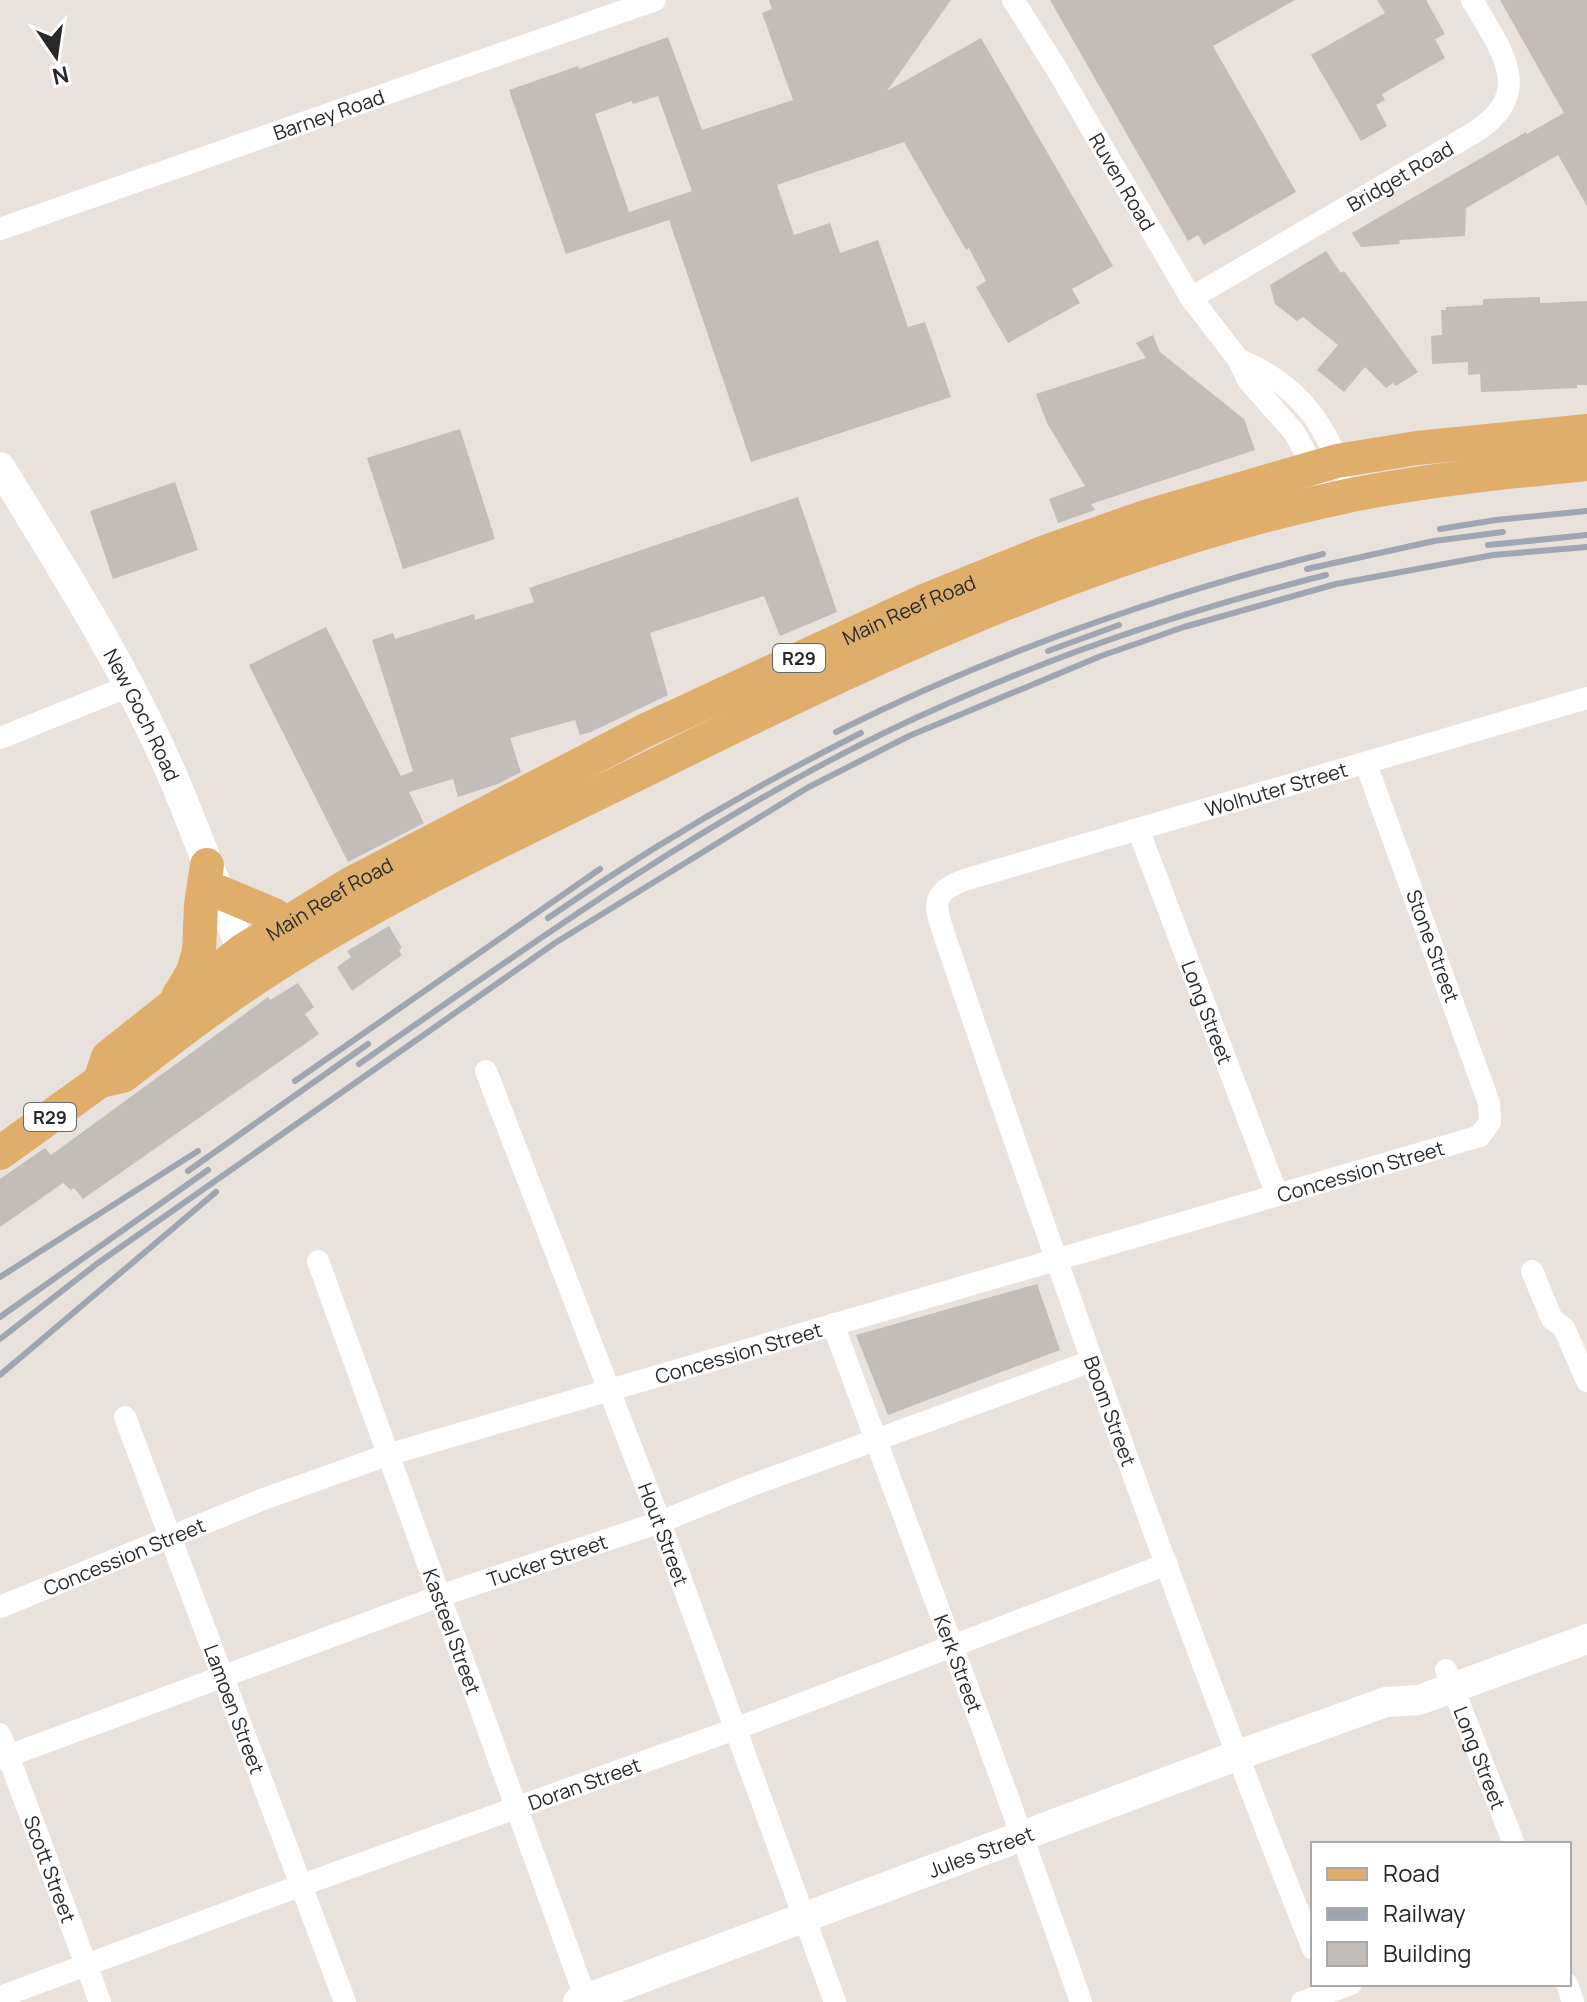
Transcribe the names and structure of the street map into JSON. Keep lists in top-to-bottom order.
{
  "streets": {
    "main road": [
      "Main Reef Road",
      "R29",
      "New Goch Road",
      "Jules Street"
    ],
    "street": [
      "Barney Road",
      "Bridget Road",
      "Ruven Road",
      "Wolhuter Street",
      "Stone Street",
      "Long Street",
      "Concession Street",
      "Boom Street",
      "Hout Street",
      "Tucker Street",
      "Kasteel Street",
      "Kerk Street",
      "Lamoen Street",
      "Doran Street",
      "Scott Street"
    ]
  },
  "crossings": [
    ["Bridget Road", "Ruven Road"],
    ["Ruven Road", "Main Reef Road"],
    ["Main Reef Road", "New Goch Road"],
    ["Wolhuter Street", "Stone Street"],
    ["Wolhuter Street", "Long Street"],
    ["Wolhuter Street", "Boom Street"],
    ["Stone Street", "Concession Street"],
    ["Long Street", "Concession Street"],
    ["Long Street", "Jules Street"],
    ["Concession Street", "Boom Street"],
    ["Concession Street", "Hout Street"],
    ["Concession Street", "Kasteel Street"],
    ["Concession Street", "Kerk Street"],
    ["Concession Street", "Lamoen Street"],
    ["Boom Street", "Tucker Street"],
    ["Boom Street", "Doran Street"],
    ["Boom Street", "Jules Street"],
    ["Hout Street", "Tucker Street"],
    ["Hout Street", "Doran Street"],
    ["Hout Street", "Jules Street"],
    ["Tucker Street", "Kasteel Street"],
    ["Tucker Street", "Kerk Street"],
    ["Tucker Street", "Lamoen Street"],
    ["Tucker Street", "Scott Street"],
    ["Kasteel Street", "Doran Street"],
    ["Kasteel Street", "Jules Street"],
    ["Kerk Street", "Doran Street"],
    ["Kerk Street", "Jules Street"],
    ["Lamoen Street", "Doran Street"],
    ["Doran Street", "Scott Street"]
  ],
  "legend": ["Road", "Railway", "Building"],
  "north": "bottom"
}
